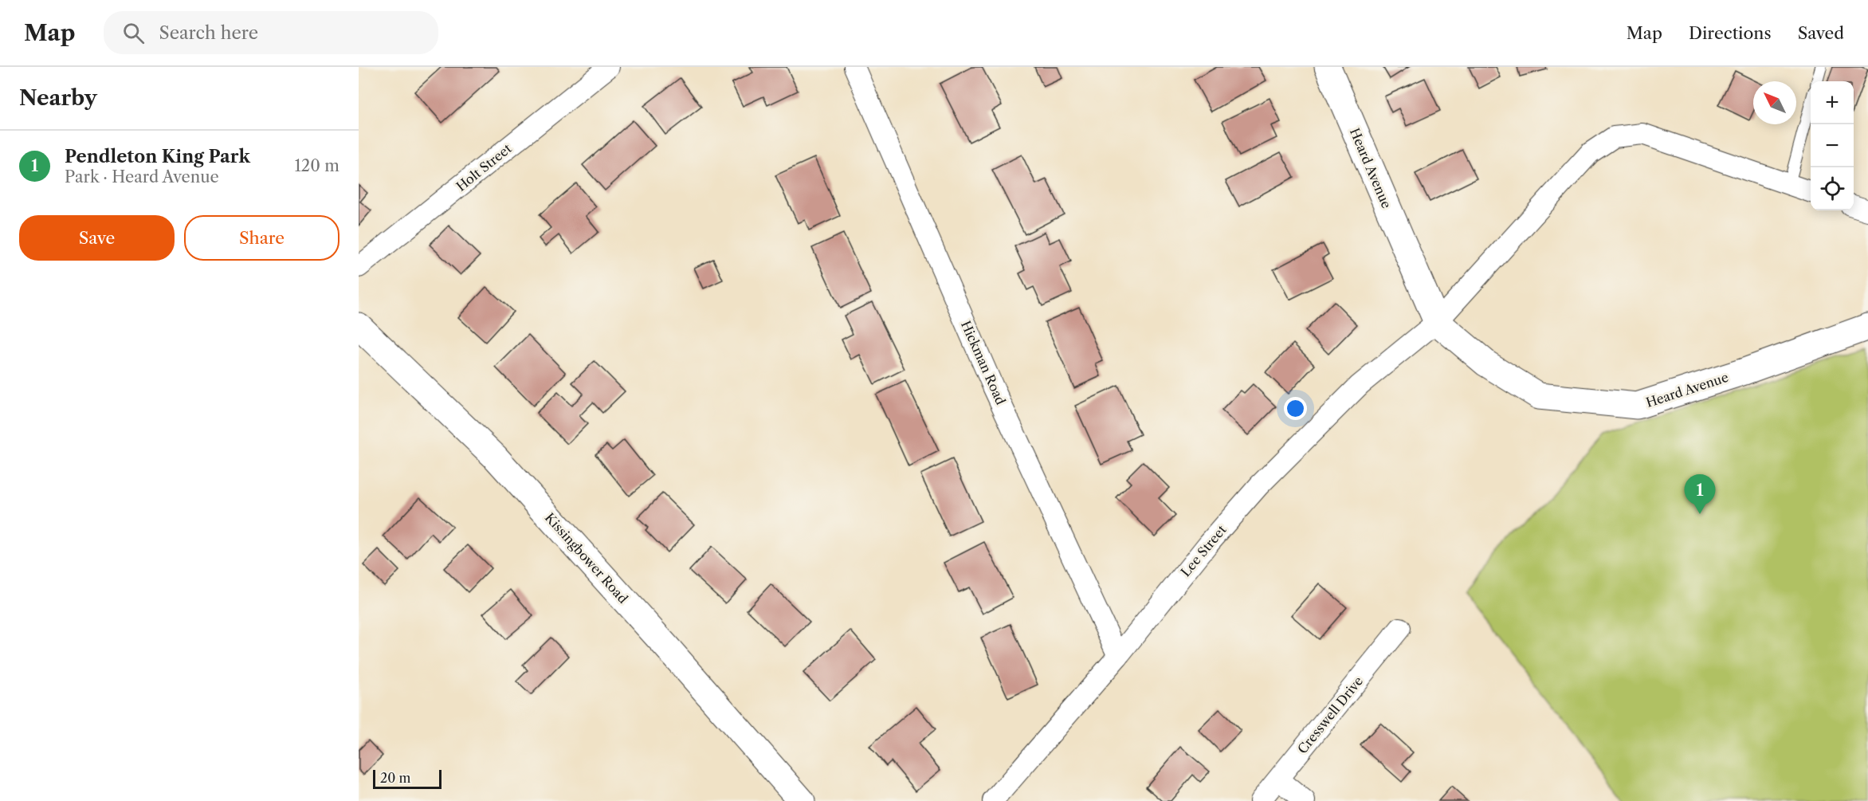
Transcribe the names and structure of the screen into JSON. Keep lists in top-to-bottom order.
{
  "streets": {
    "street": [
      "Holt Street",
      "Heard Avenue",
      "Hickman Road",
      "Lee Street",
      "Kissingbower Road",
      "Cresswell Drive"
    ]
  },
  "crossings": [
    ["Heard Avenue", "Lee Street"],
    ["Hickman Road", "Lee Street"]
  ],
  "scale_bar": "20 m",
  "north": "top left",
  "page": {
    "header": "Map",
    "search": "Search here",
    "nav": ["Map", "Directions", "Saved"],
    "heading": "Nearby",
    "map_buttons": ["+", "−"],
    "list": [
      {
        "mark": "1",
        "name": "Pendleton King Park",
        "note": "Park · Heard Avenue",
        "value": "120 m"
      }
    ],
    "buttons": ["Save", "Share"],
    "pins": "1",
    "scale": "20 m"
  }
}
